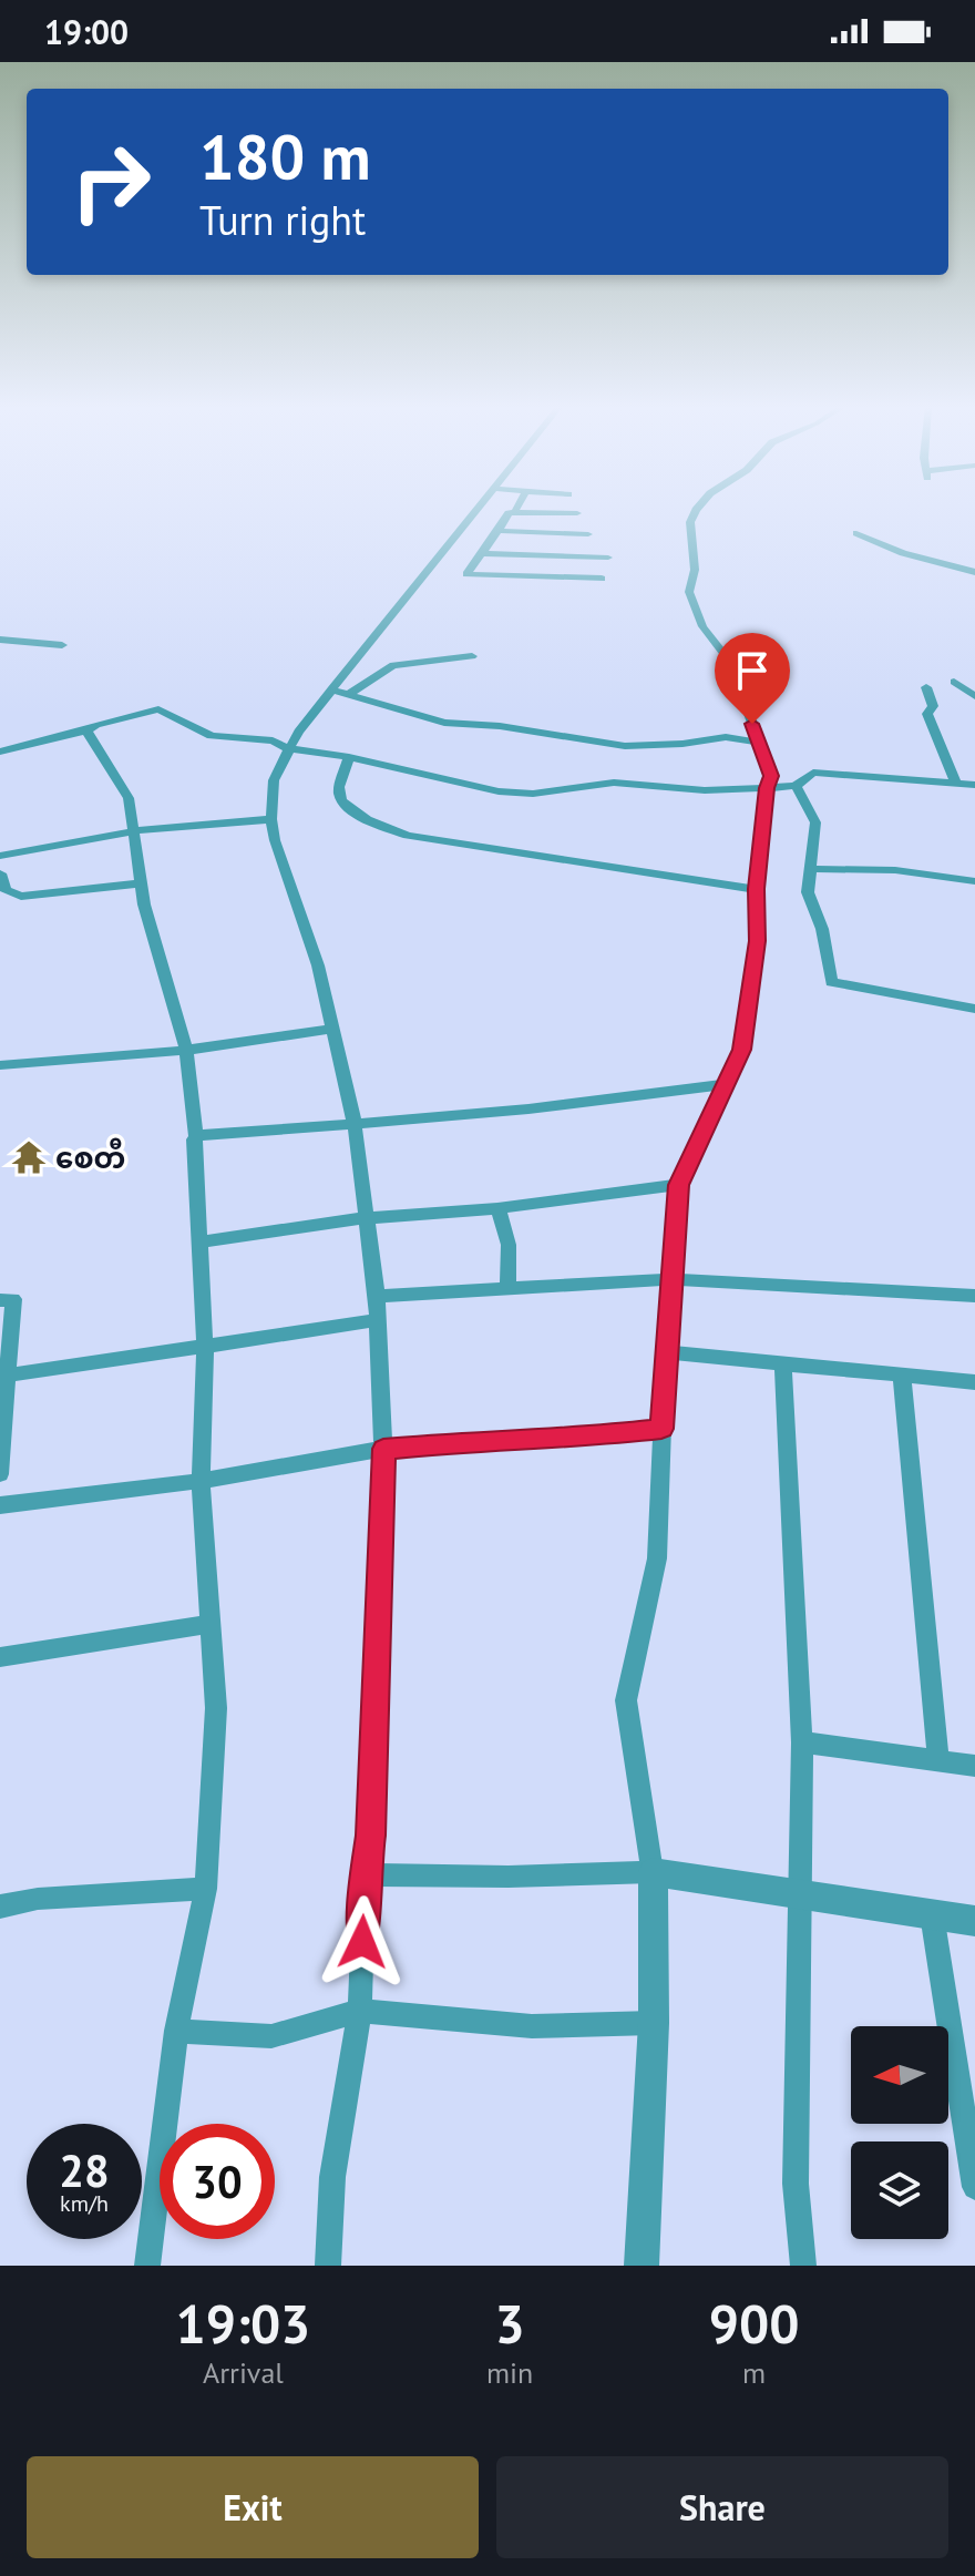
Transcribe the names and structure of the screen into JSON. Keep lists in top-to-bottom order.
{
  "places": {
    "temple": ["စေတီ"]
  },
  "north": "left",
  "page": {
    "status": "19:00",
    "turn": ["180 m", "Turn right"],
    "speed": "28 km/h",
    "limit": "30",
    "eta": [
      "19:03",
      "Arrival",
      "3",
      "min",
      "900",
      "m"
    ],
    "buttons": ["Exit", "Share"]
  }
}
